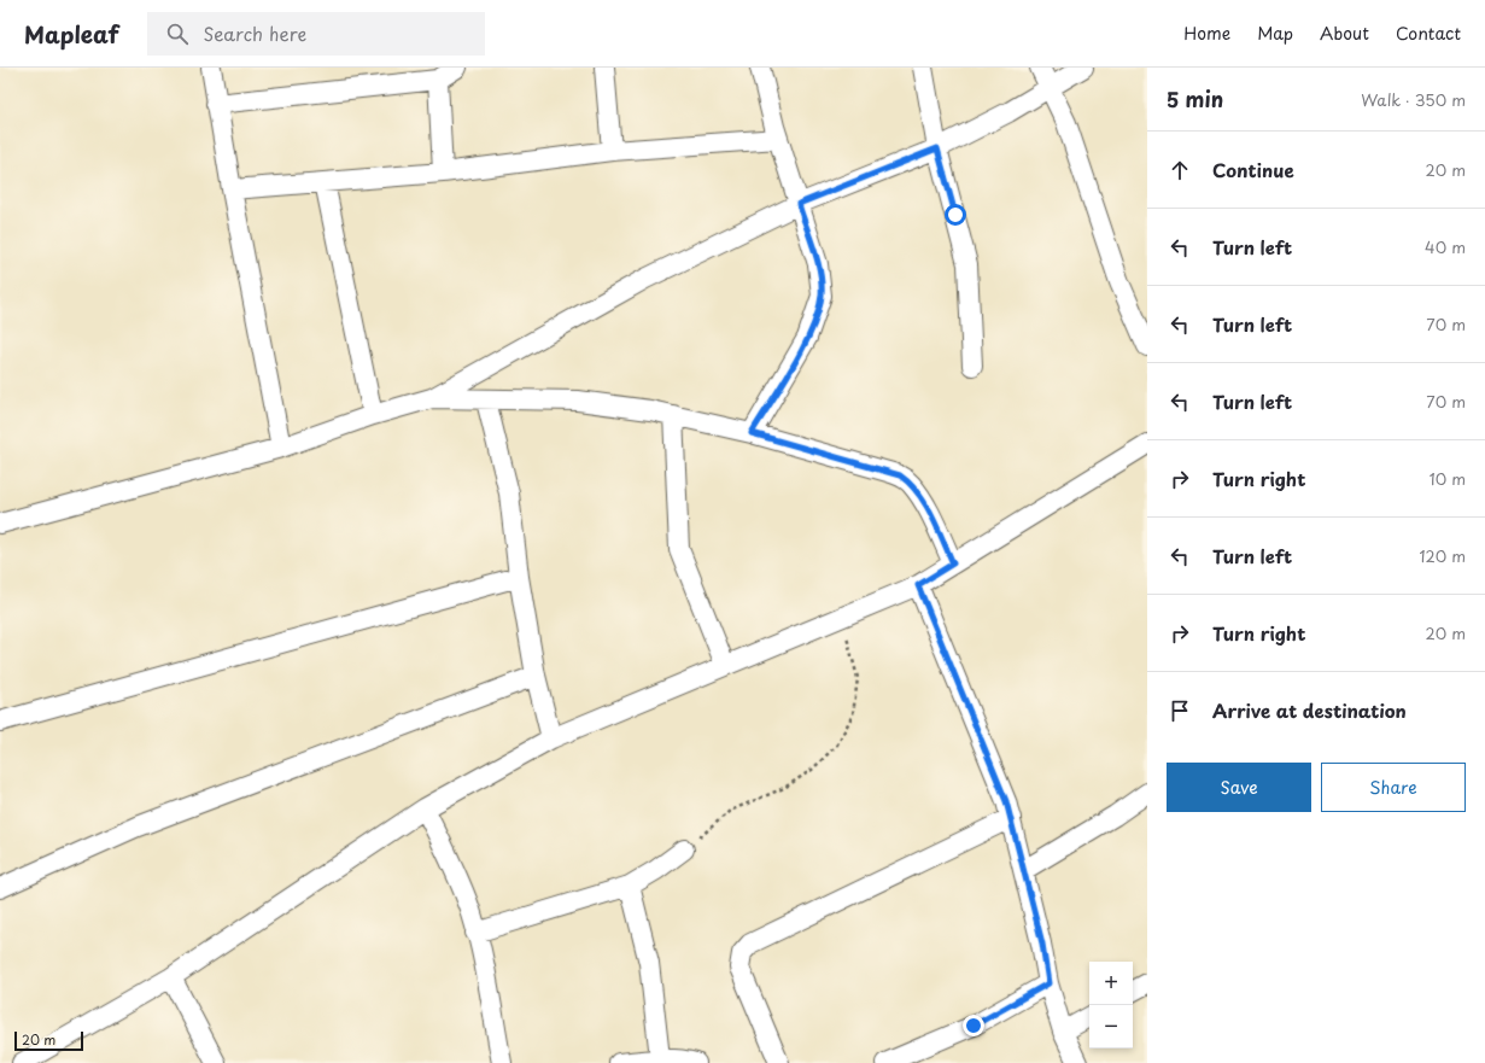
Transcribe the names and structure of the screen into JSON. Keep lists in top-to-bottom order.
{
  "scale_bar": "20 m",
  "page": {
    "header": "Mapleaf",
    "search": "Search here",
    "nav": [
      "Home",
      "Map",
      "About",
      "Contact"
    ],
    "heading": ["5 min", "Walk · 350 m"],
    "list": [
      ["Continue", "20 m"],
      ["Turn left", "40 m"],
      ["Turn left", "70 m"],
      ["Turn left", "70 m"],
      ["Turn right", "10 m"],
      ["Turn left", "120 m"],
      ["Turn right", "20 m"],
      "Arrive at destination"
    ],
    "buttons": ["Save", "Share"],
    "map_buttons": ["+", "−"],
    "scale": "20 m"
  }
}
